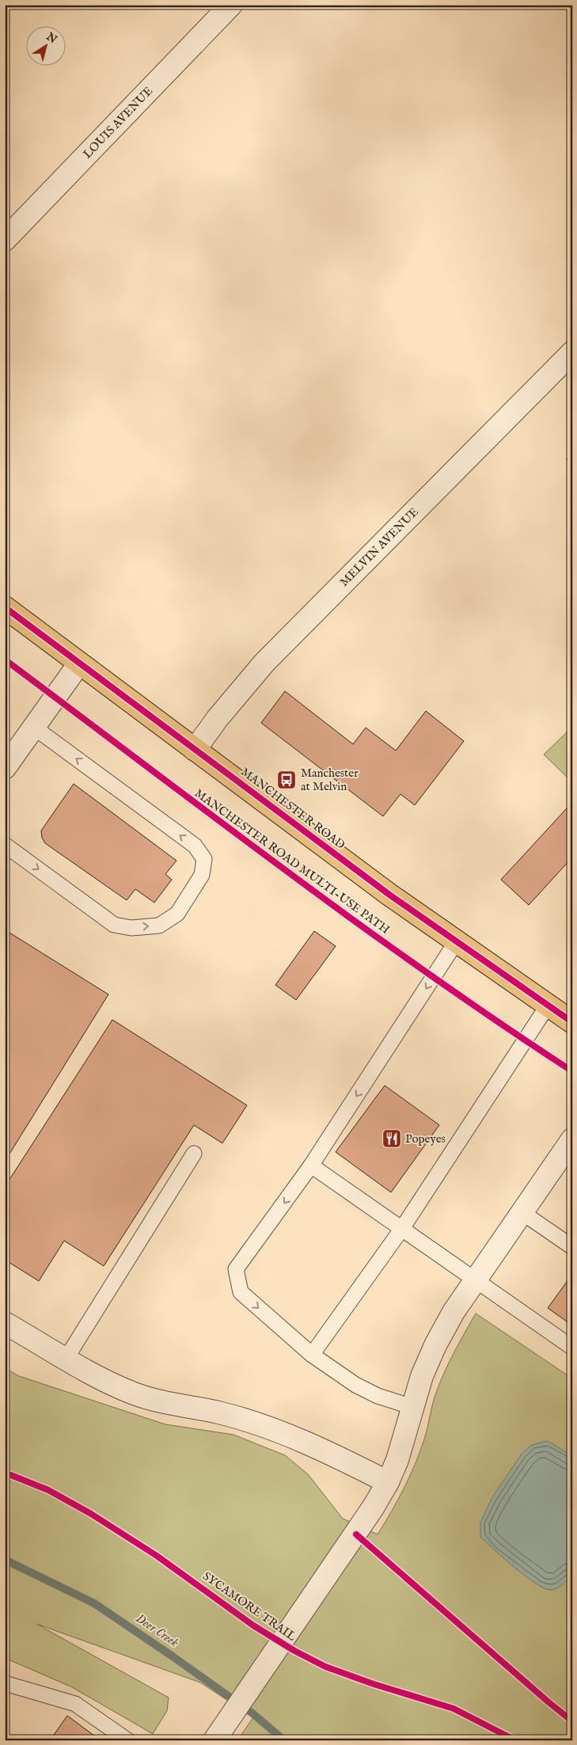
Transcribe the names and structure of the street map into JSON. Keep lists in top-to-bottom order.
{
  "streets": {
    "main road": ["MANCHESTER ROAD"],
    "street": ["LOUIS AVENUE", "MELVIN AVENUE"],
    "cycle path": ["MANCHESTER ROAD MULTI-USE PATH", "SYCAMORE TRAIL"]
  },
  "crossings": [
    ["MELVIN AVENUE", "MANCHESTER ROAD"]
  ],
  "water": ["Deer Creek"],
  "places": {
    "bus stop": ["Manchester at Melvin"],
    "restaurant": ["Popeyes"]
  },
  "north": "top right"
}
